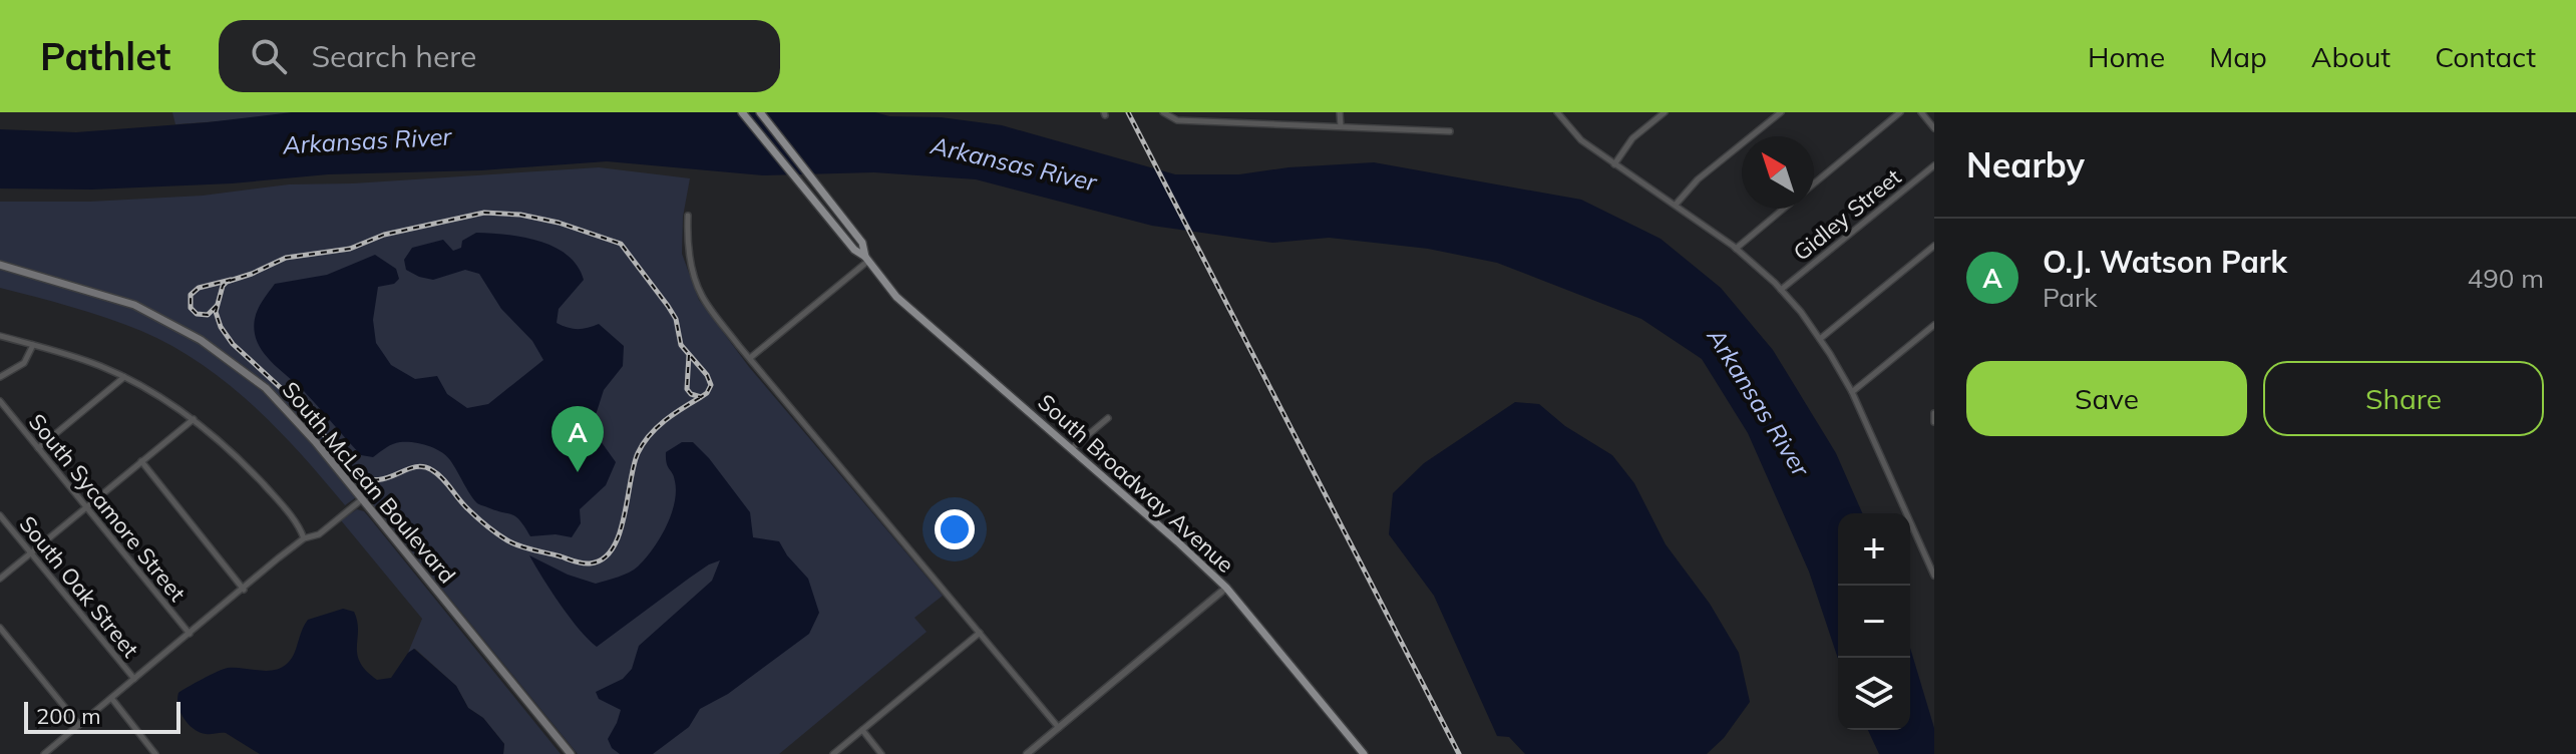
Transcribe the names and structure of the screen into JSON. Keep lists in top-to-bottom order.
{
  "streets": {
    "main road": ["South McLean Boulevard", "South Broadway Avenue"],
    "street": ["Gidley Street", "South Sycamore Street", "South Oak Street"]
  },
  "water": ["Arkansas River"],
  "scale_bar": "200 m",
  "north": "top left",
  "page": {
    "header": "Pathlet",
    "search": "Search here",
    "nav": [
      "Home",
      "Map",
      "About",
      "Contact"
    ],
    "heading": "Nearby",
    "list": [
      {
        "mark": "A",
        "name": "O.J. Watson Park",
        "note": "Park",
        "value": "490 m"
      }
    ],
    "buttons": ["Save", "Share"],
    "pins": "A",
    "map_buttons": ["+", "−"],
    "scale": "200 m"
  }
}
